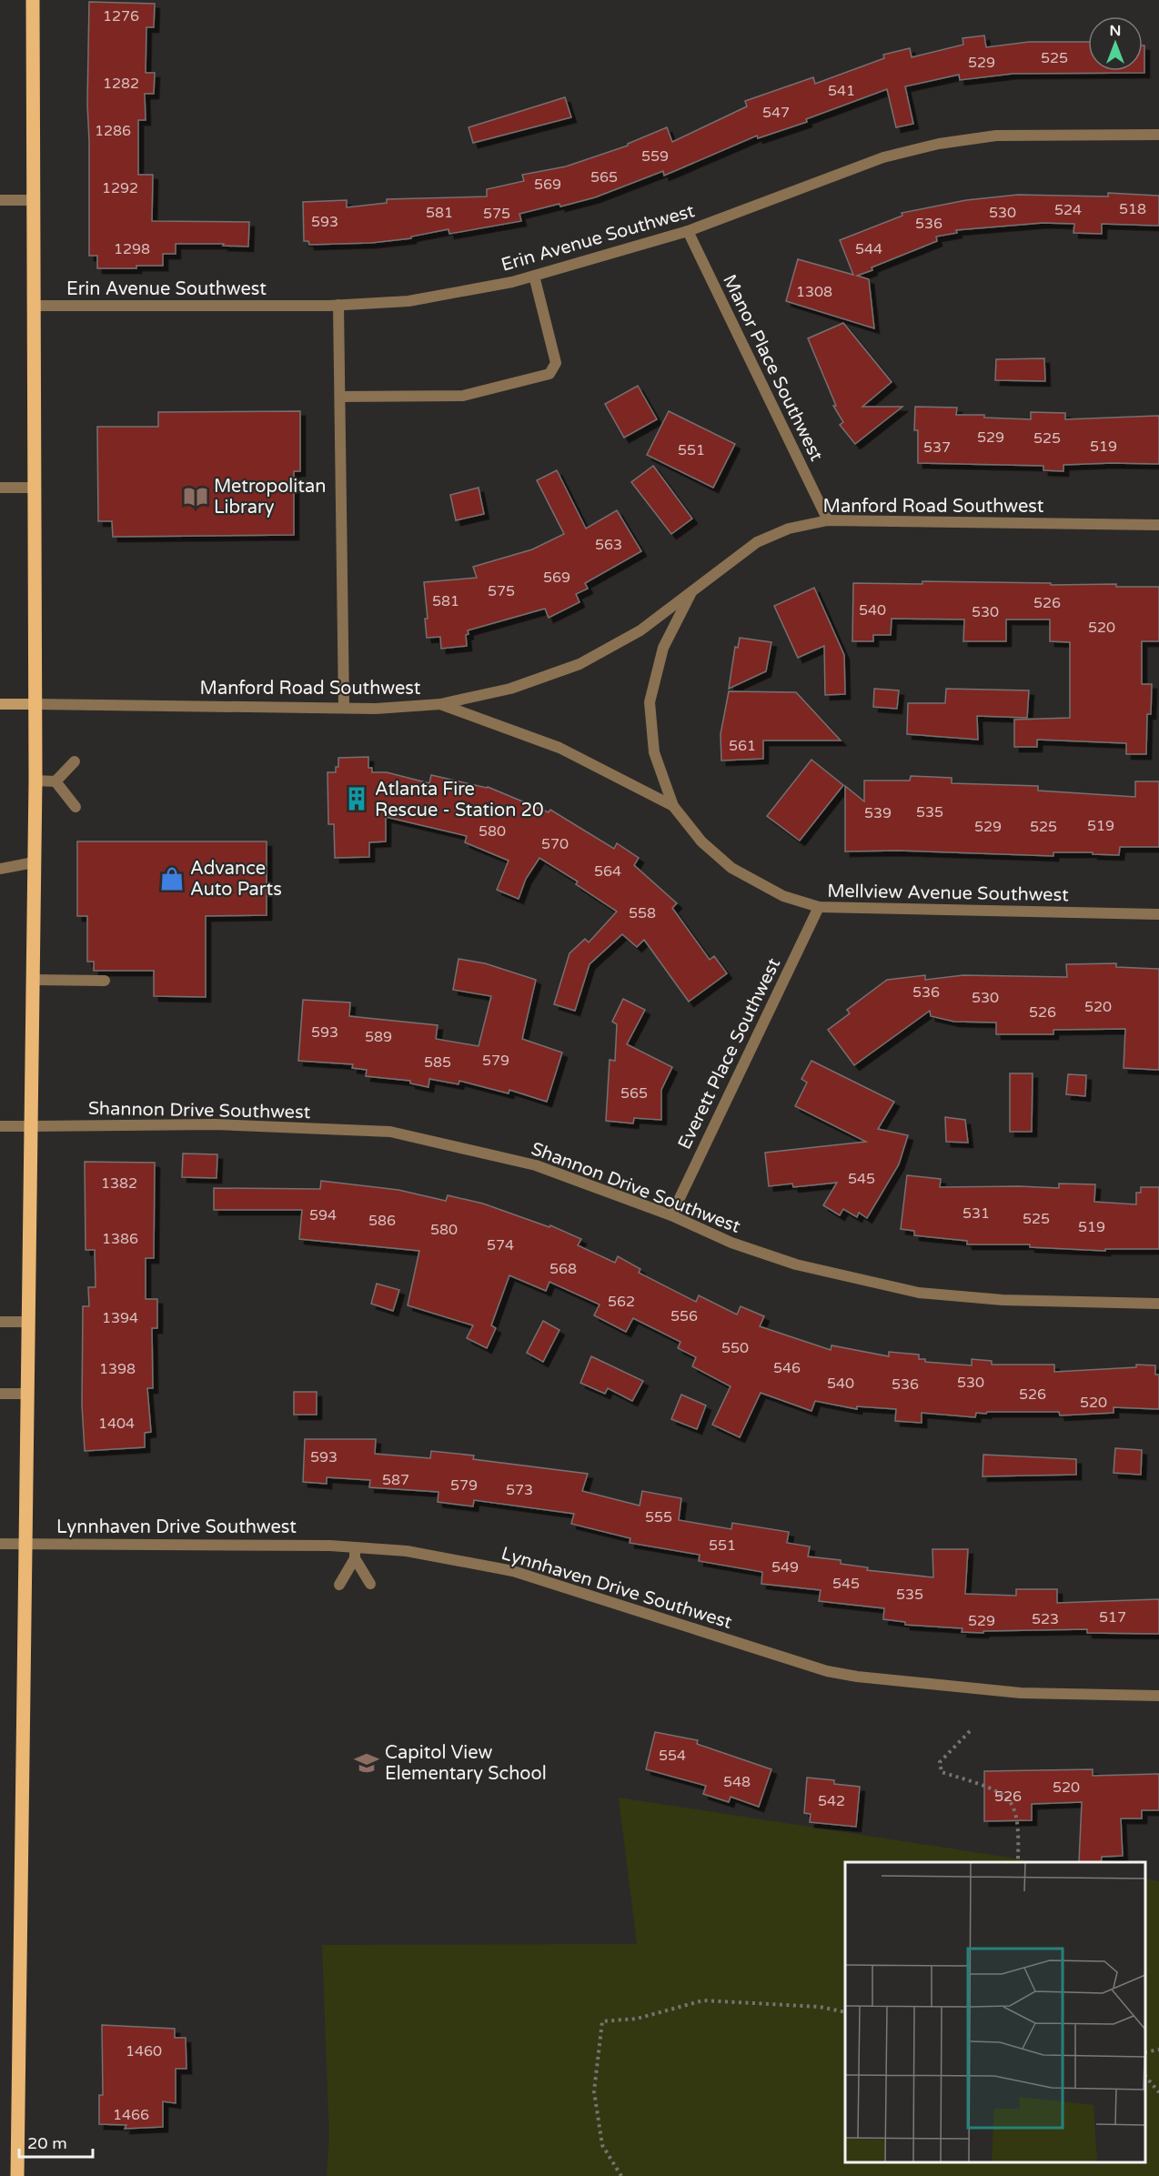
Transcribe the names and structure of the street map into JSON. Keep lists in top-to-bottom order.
{
  "streets": {
    "street": [
      "Erin Avenue Southwest",
      "Manor Place Southwest",
      "Manford Road Southwest",
      "Mellview Avenue Southwest",
      "Everett Place Southwest",
      "Shannon Drive Southwest",
      "Lynnhaven Drive Southwest"
    ]
  },
  "crossings": [
    ["Erin Avenue Southwest", "Manor Place Southwest"],
    ["Manor Place Southwest", "Manford Road Southwest"],
    ["Manford Road Southwest", "Mellview Avenue Southwest"],
    ["Mellview Avenue Southwest", "Everett Place Southwest"],
    ["Everett Place Southwest", "Shannon Drive Southwest"]
  ],
  "places": {
    "library": ["Metropolitan Library"],
    "building": ["Atlanta Fire Rescue - Station 20"],
    "shop": ["Advance Auto Parts"],
    "school or university": ["Capitol View Elementary School"]
  },
  "house_numbers": [
    "1276",
    "525",
    "529",
    "1282",
    "541",
    "547",
    "1286",
    "559",
    "565",
    "569",
    "1292",
    "518",
    "524",
    "581",
    "530",
    "575",
    "593",
    "536",
    "1298",
    "544",
    "1308",
    "529",
    "525",
    "519",
    "537",
    "551",
    "563",
    "569",
    "575",
    "581",
    "526",
    "540",
    "530",
    "520",
    "561",
    "535",
    "539",
    "519",
    "529",
    "525",
    "580",
    "570",
    "564",
    "558",
    "536",
    "530",
    "520",
    "526",
    "593",
    "589",
    "579",
    "585",
    "565",
    "545",
    "1382",
    "531",
    "594",
    "525",
    "586",
    "519",
    "580",
    "1386",
    "574",
    "568",
    "562",
    "556",
    "1394",
    "550",
    "546",
    "1398",
    "530",
    "540",
    "536",
    "526",
    "520",
    "1404",
    "593",
    "587",
    "579",
    "573",
    "555",
    "551",
    "549",
    "545",
    "535",
    "517",
    "523",
    "529",
    "554",
    "548",
    "520",
    "526",
    "542",
    "1460",
    "1466"
  ],
  "scale_bar": "20 m",
  "north": "top"
}
